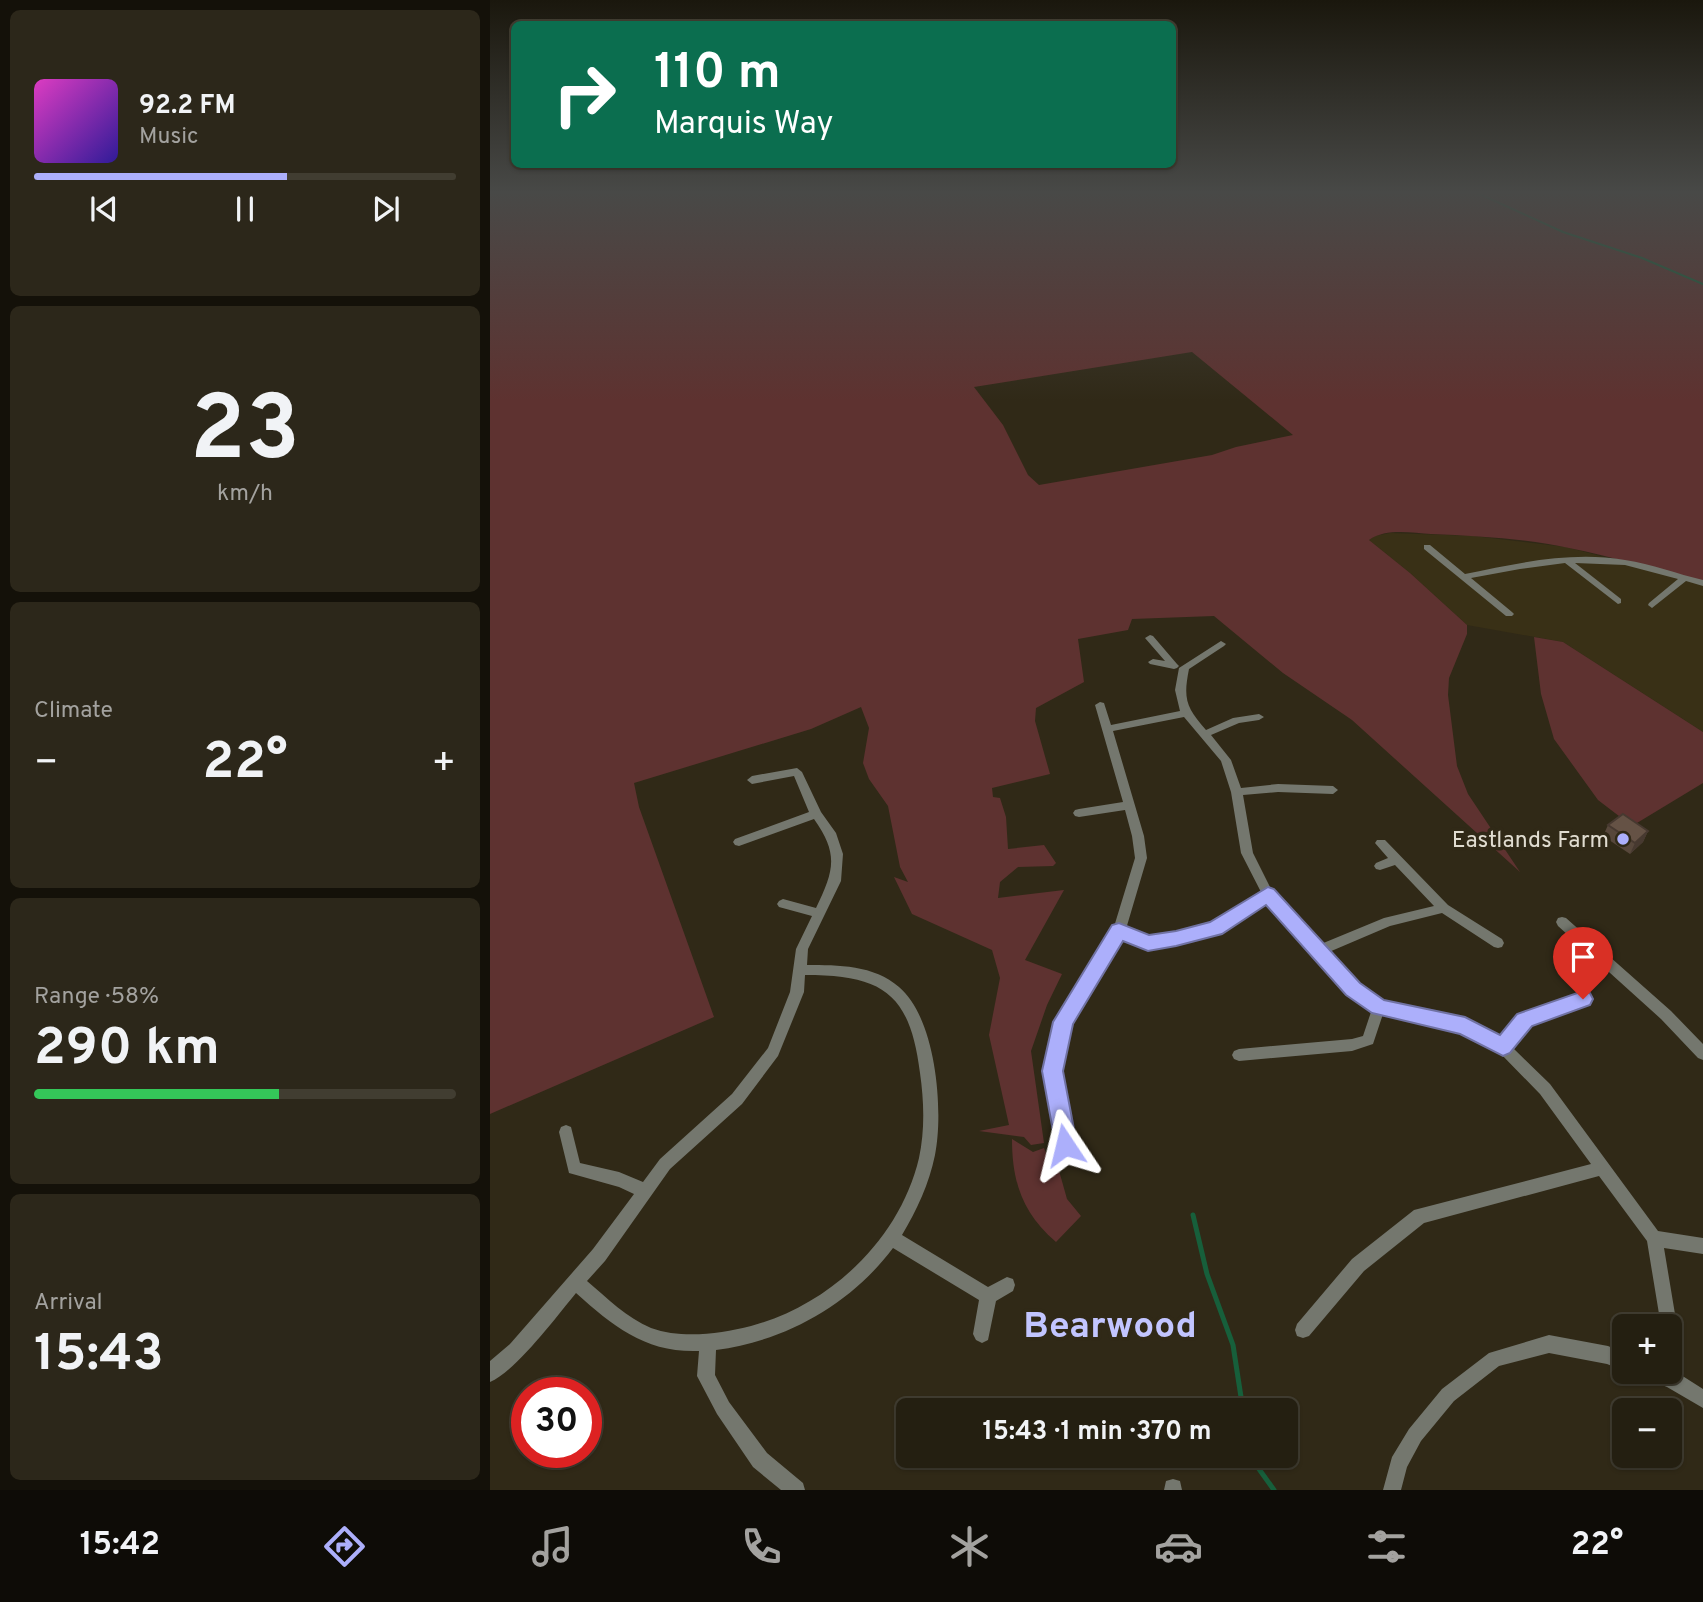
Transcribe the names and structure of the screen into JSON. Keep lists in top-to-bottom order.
{
  "districts": ["Bearwood"],
  "places": ["Eastlands Farm"],
  "page": {
    "turn": ["110 m", "Marquis Way"],
    "song": ["92.2 FM", "Music"],
    "tile": [
      ["23", "km/h"],
      "Climate",
      ["Range · 58%", "290 km"],
      ["Arrival", "15:43"]
    ],
    "heat": ["−", "22°", "+"],
    "map_buttons": ["+", "−"],
    "limit": "30",
    "trip": "15:43 · 1 min · 370 m",
    "tabs": ["15:42", "22°"]
  }
}
